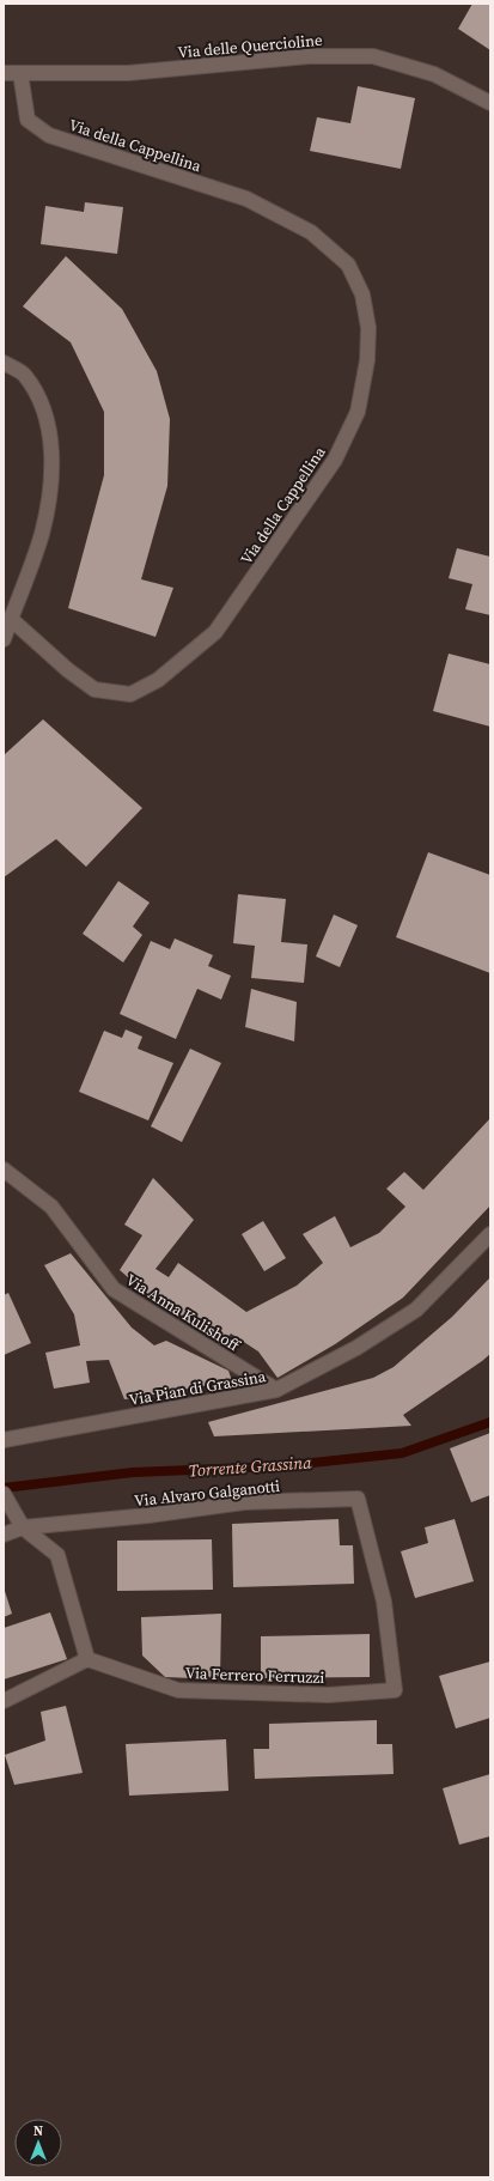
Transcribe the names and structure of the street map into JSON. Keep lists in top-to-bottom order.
{
  "streets": {
    "street": [
      "Via delle Quercioline",
      "Via della Cappellina",
      "Via Anna Kulishoff",
      "Via Pian di Grassina",
      "Via Alvaro Galganotti",
      "Via Ferrero Ferruzzi"
    ]
  },
  "crossings": [
    ["Via delle Quercioline", "Via della Cappellina"],
    ["Via Anna Kulishoff", "Via Pian di Grassina"],
    ["Via Alvaro Galganotti", "Via Ferrero Ferruzzi"]
  ],
  "water": ["Torrente Grassina"],
  "north": "top"
}
